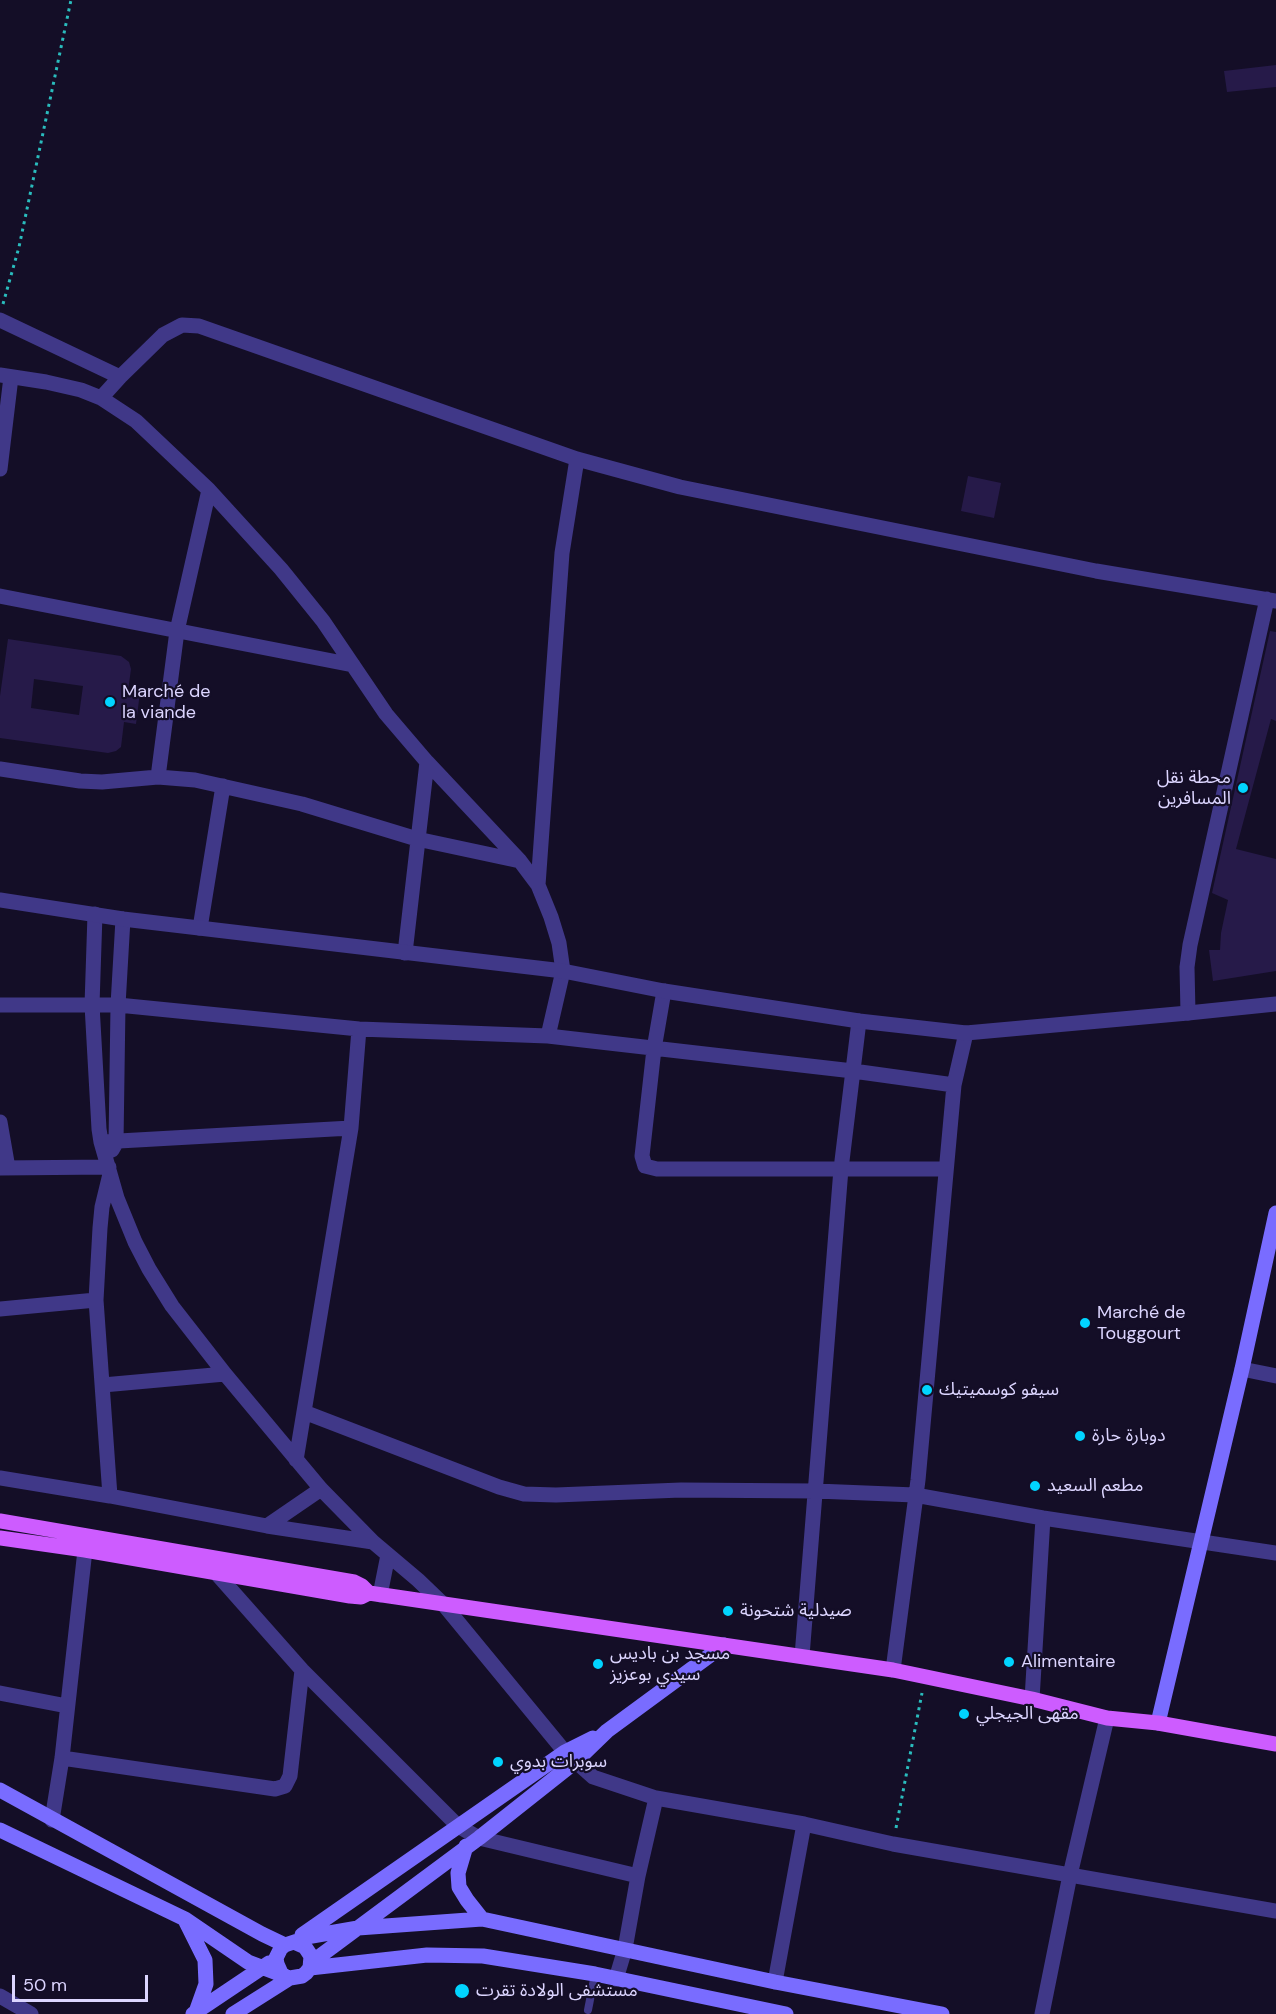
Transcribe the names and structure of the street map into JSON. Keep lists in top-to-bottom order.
{
  "places": [
    "Marché de la viande",
    "محطة نقل المسافرين",
    "Marché de Touggourt",
    "سيفو كوسميتيك",
    "دوبارة حارة",
    "مطعم السعيد",
    "صيدلية شتحونة",
    "Alimentaire",
    "مسجد بن باديس سيدي بوعزيز",
    "مقهى الجيجلي",
    "سوبرات بدوي",
    "مستشفى الولادة تقرت"
  ],
  "scale_bar": "50 m"
}
